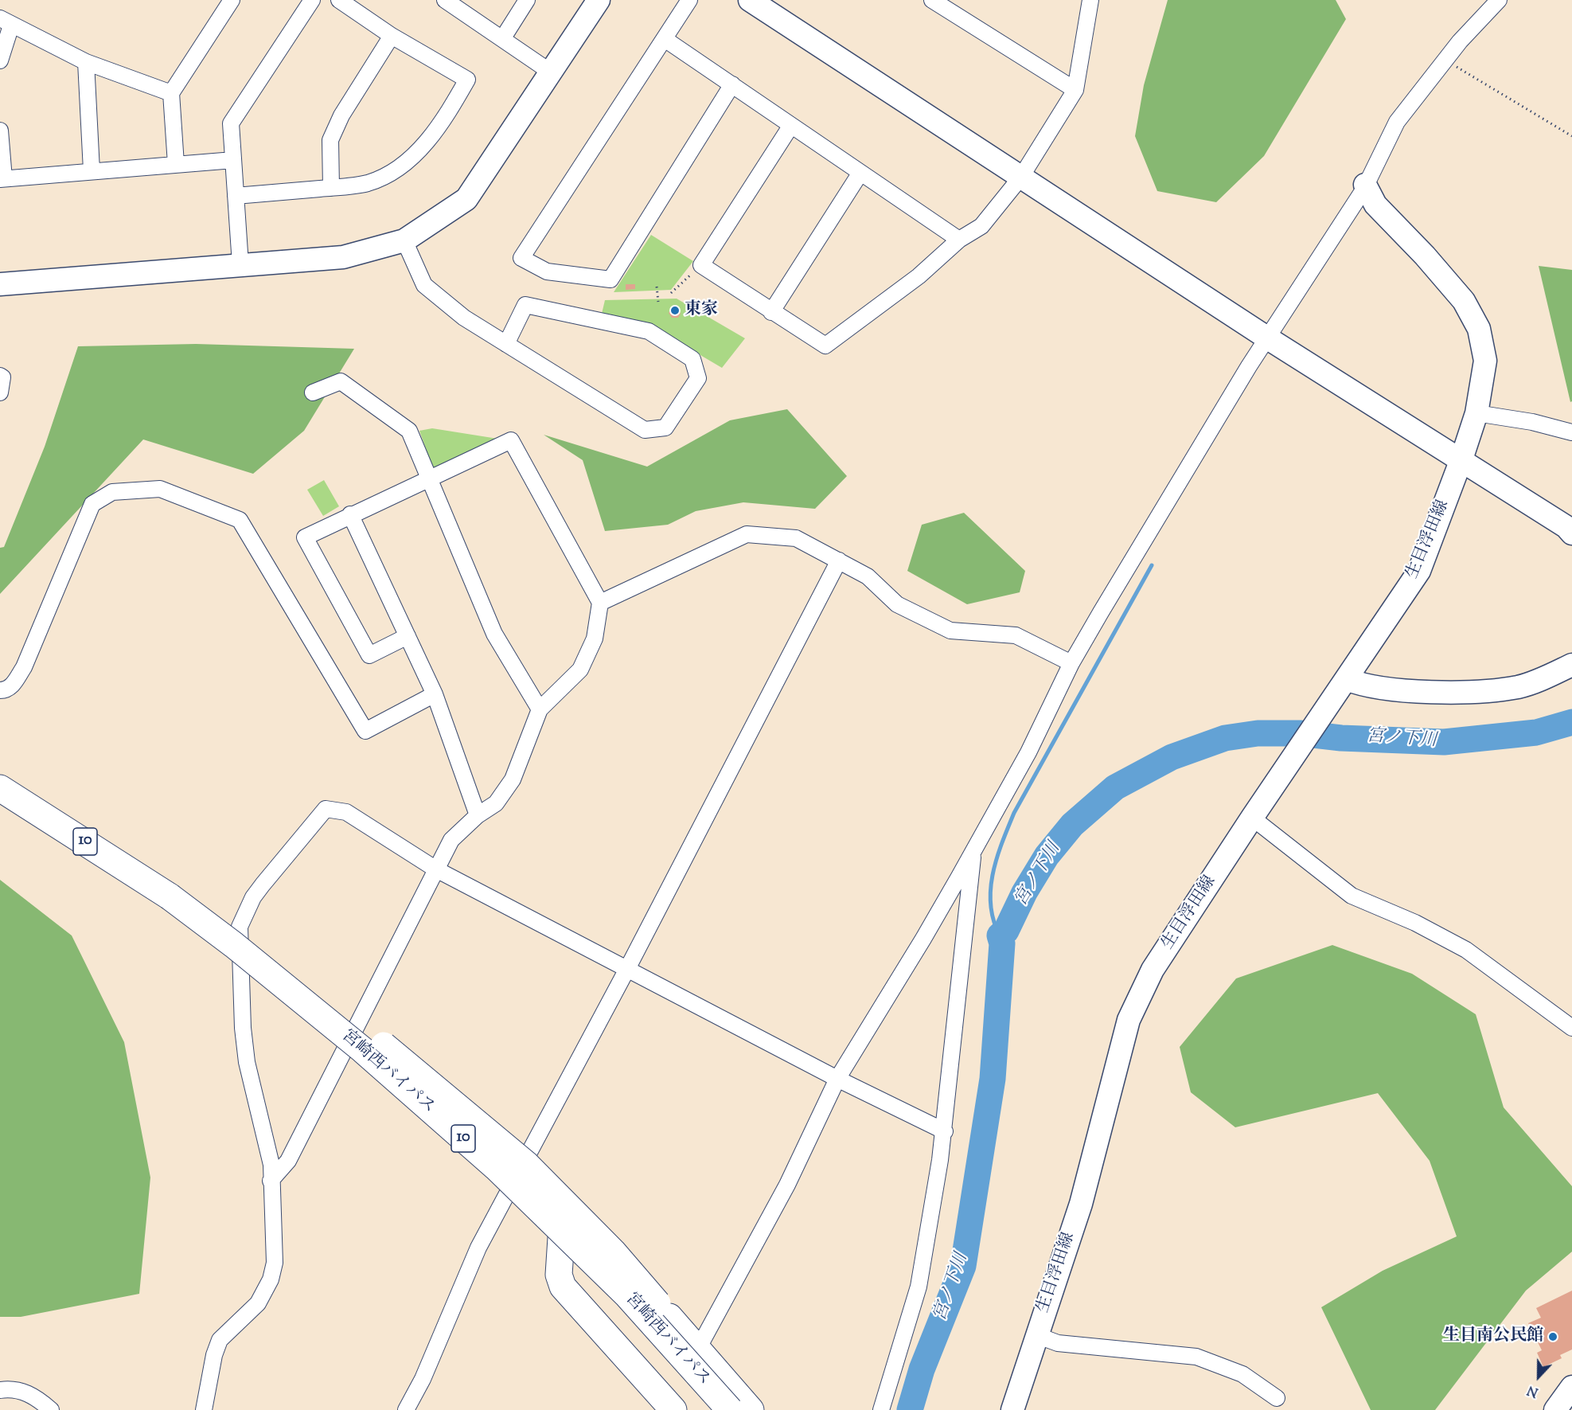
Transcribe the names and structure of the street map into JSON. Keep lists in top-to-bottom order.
{
  "streets": {
    "highway": ["10", "宮崎西バイパス"],
    "street": ["生目浮田線"]
  },
  "water": ["宮ノ下川"],
  "places": ["東家", "生目南公民館"],
  "north": "bottom"
}
